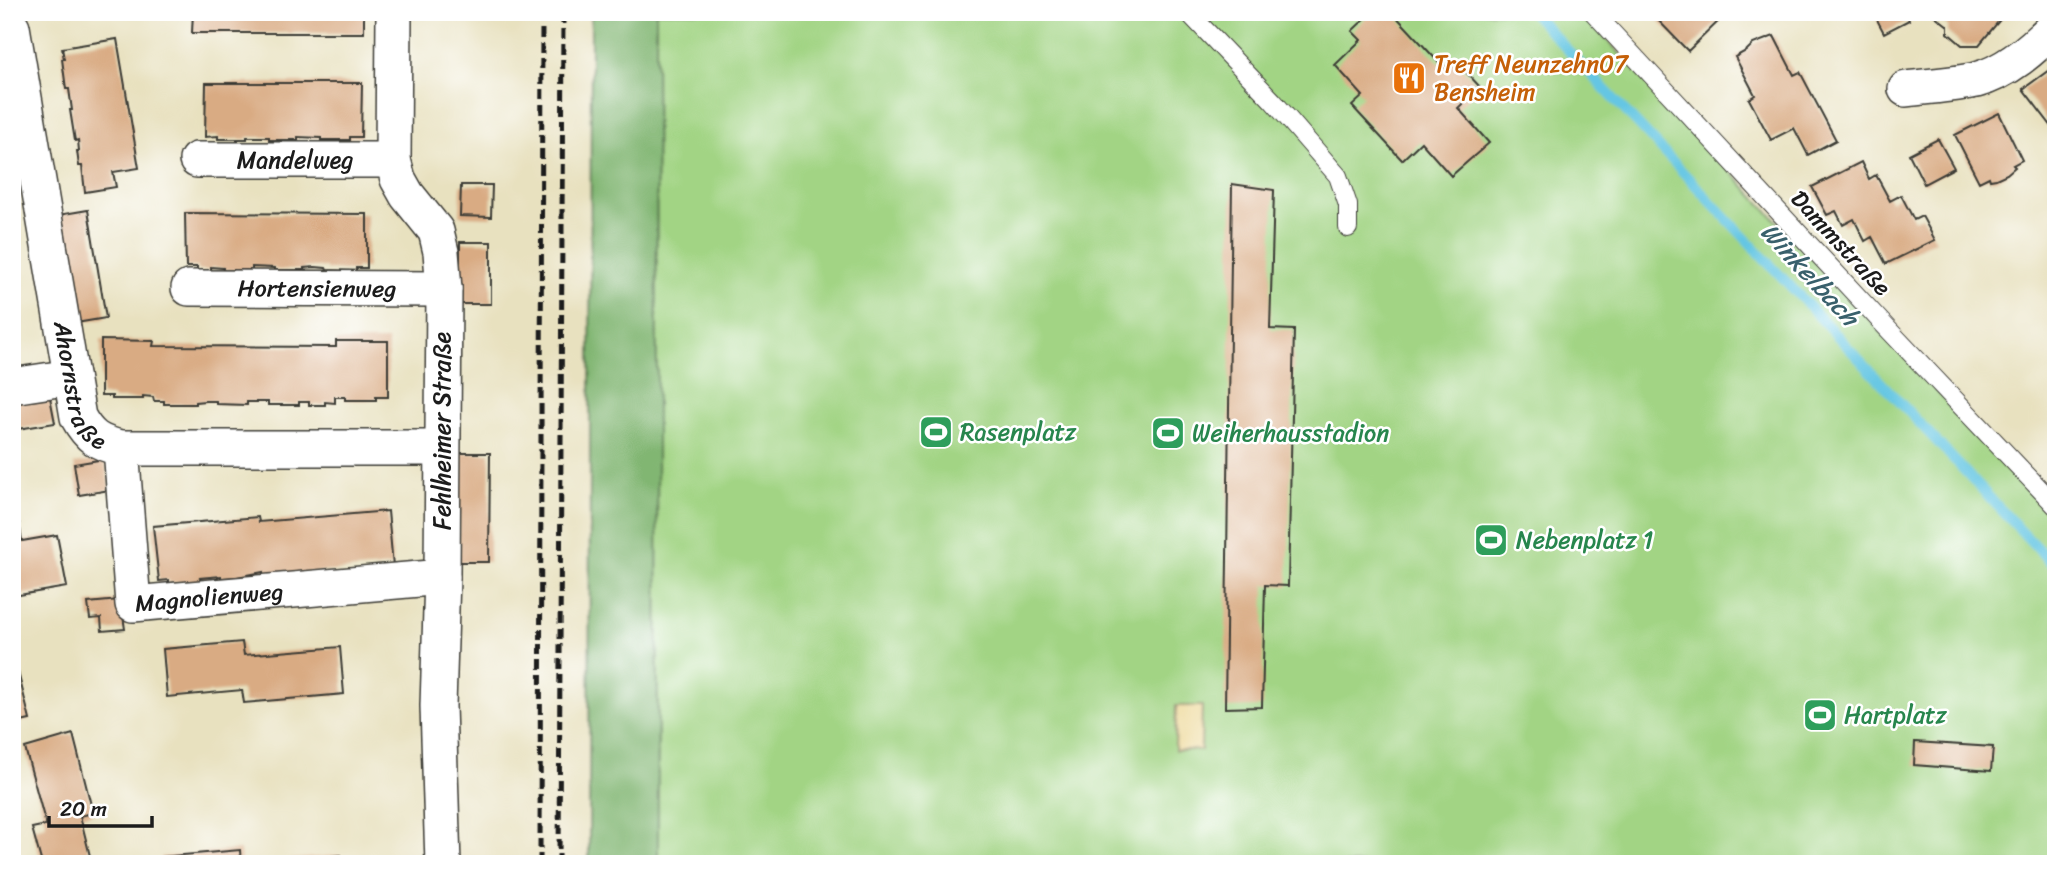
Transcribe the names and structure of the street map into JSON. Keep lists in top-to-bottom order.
{
  "streets": {
    "street": [
      "Mandelweg",
      "Hortensienweg",
      "Ahornstraße",
      "Fehlheimer Straße",
      "Magnolienweg"
    ],
    "lane": ["Dammstraße"]
  },
  "crossings": [
    ["Mandelweg", "Fehlheimer Straße"],
    ["Hortensienweg", "Fehlheimer Straße"],
    ["Ahornstraße", "Fehlheimer Straße"],
    ["Ahornstraße", "Magnolienweg"],
    ["Fehlheimer Straße", "Magnolienweg"]
  ],
  "water": ["Winkelbach"],
  "places": {
    "restaurant": ["Treff Neunzehn07 Bensheim"],
    "sports": [
      "Rasenplatz",
      "Weiherhausstadion",
      "Nebenplatz 1",
      "Hartplatz"
    ]
  },
  "scale_bar": "20 m"
}
